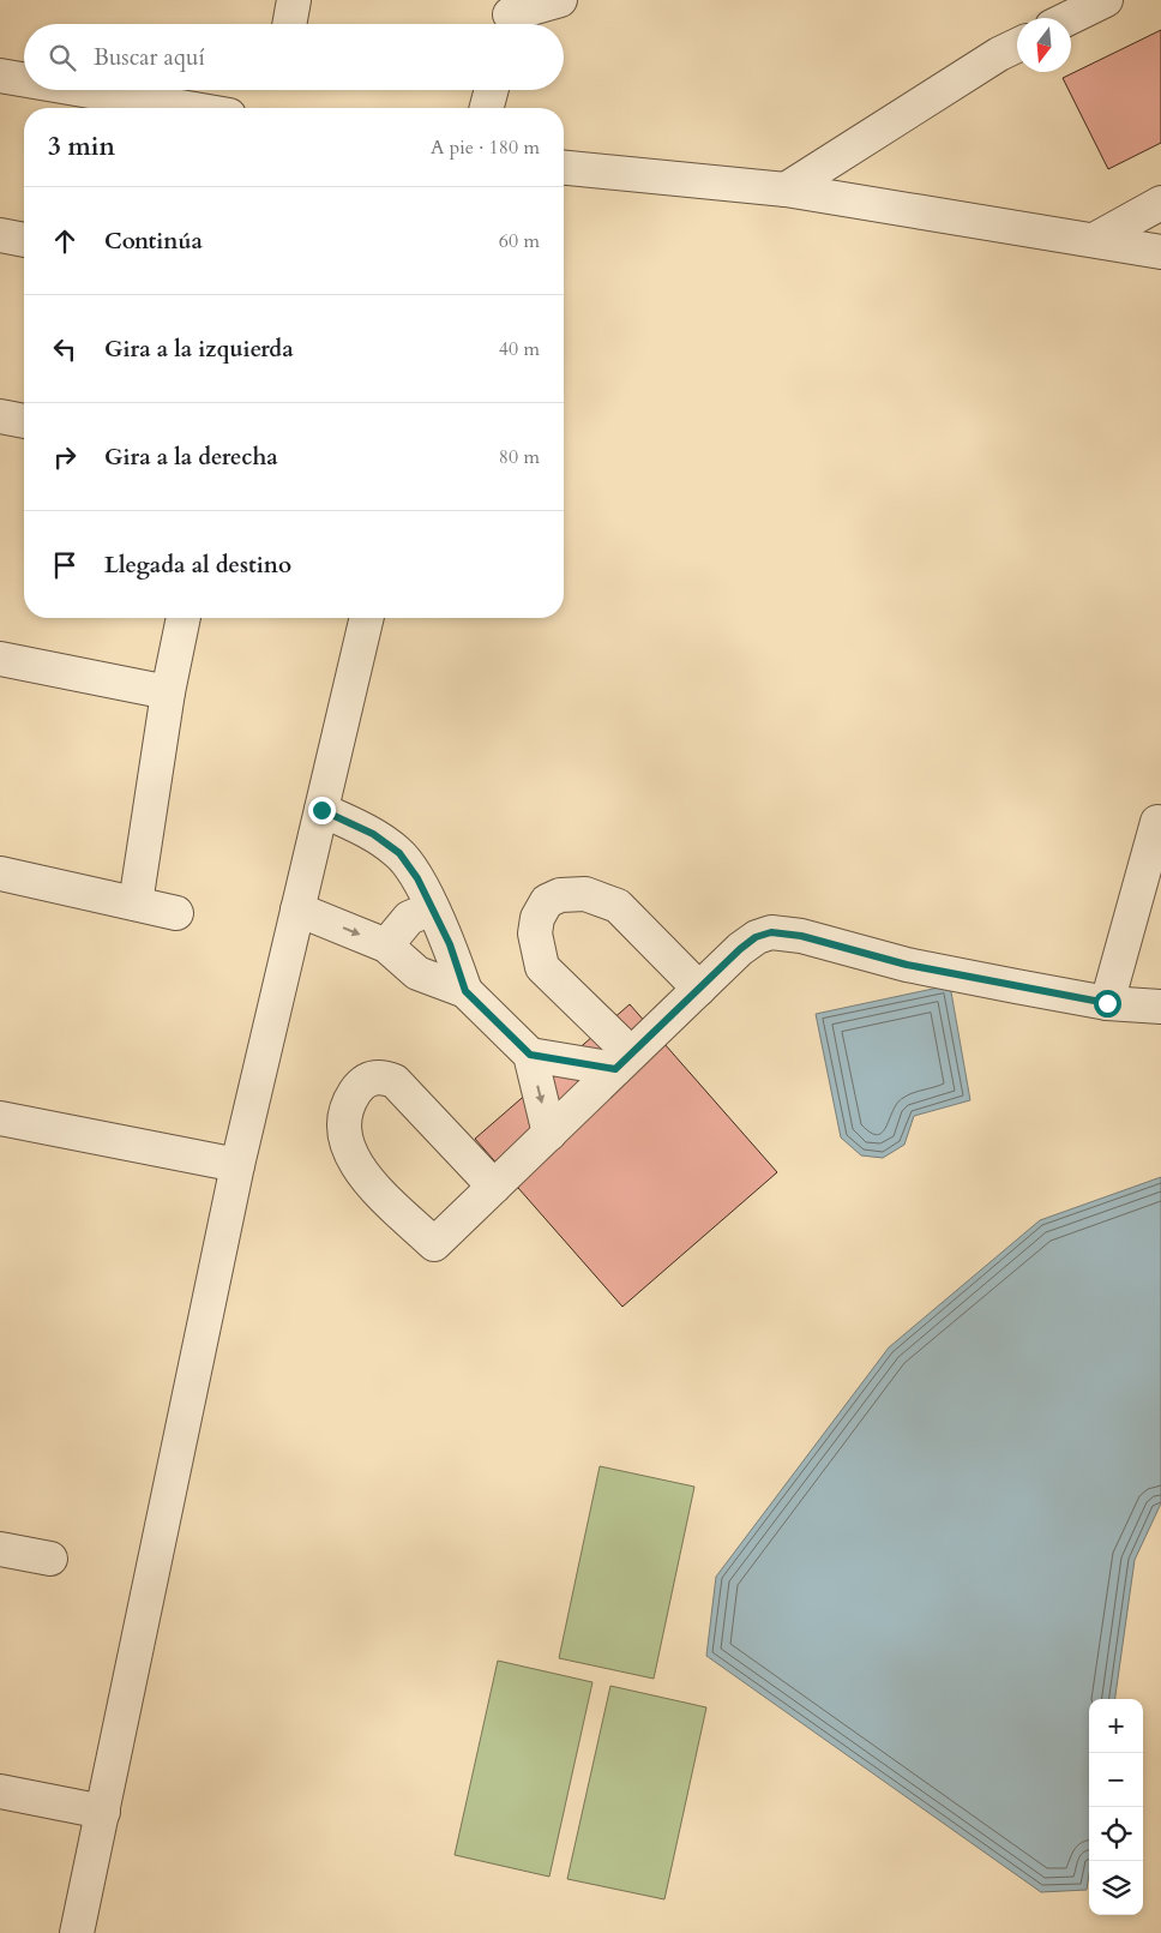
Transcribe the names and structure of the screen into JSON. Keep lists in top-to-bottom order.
{
  "north": "bottom",
  "page": {
    "search": "Buscar aquí",
    "heading": ["3 min", "A pie · 180 m"],
    "list": [
      ["Continúa", "60 m"],
      ["Gira a la izquierda", "40 m"],
      ["Gira a la derecha", "80 m"],
      "Llegada al destino"
    ],
    "map_buttons": ["+", "−"]
  }
}
